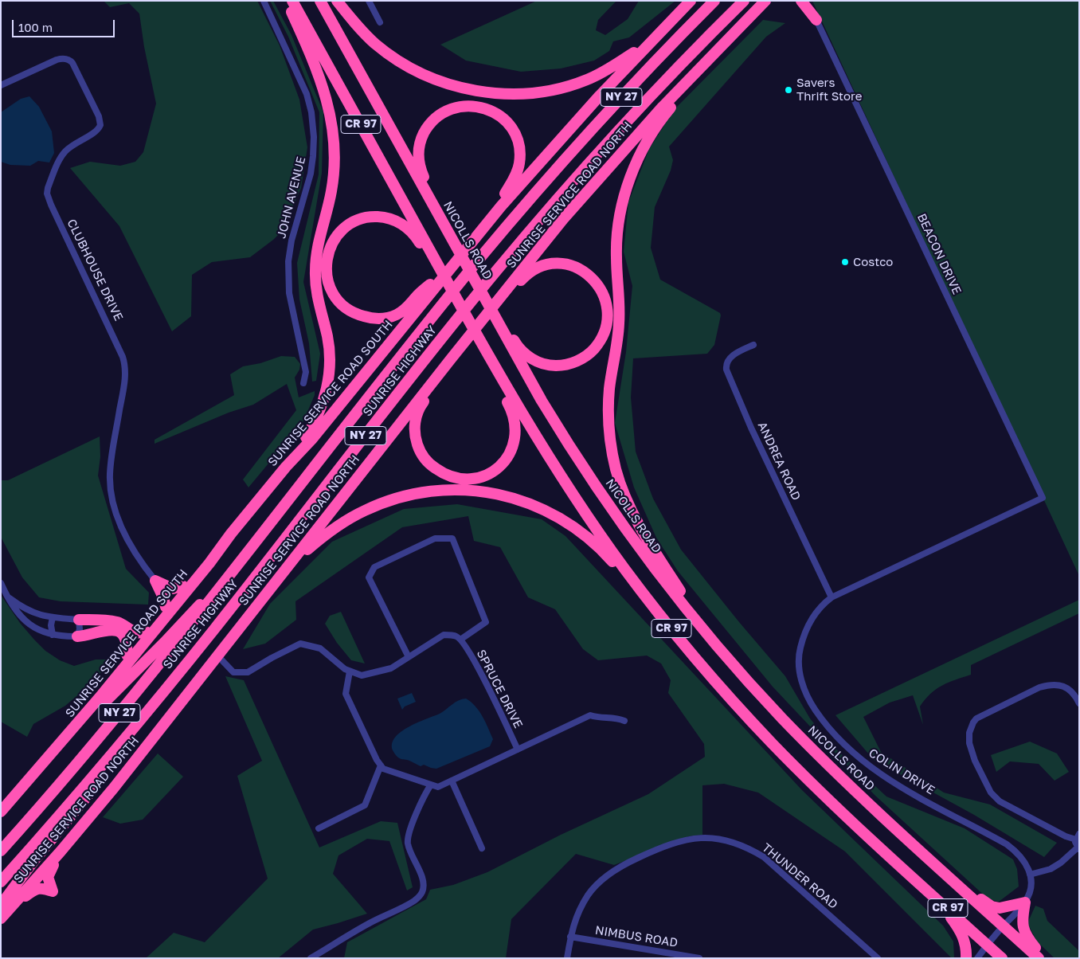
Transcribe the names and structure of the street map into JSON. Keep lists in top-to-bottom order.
{
  "streets": {
    "highway": [
      "NY 27",
      "CR 97",
      "SUNRISE SERVICE ROAD NORTH",
      "NICOLLS ROAD",
      "SUNRISE HIGHWAY",
      "SUNRISE SERVICE ROAD SOUTH"
    ],
    "street": [
      "JOHN AVENUE",
      "BEACON DRIVE",
      "CLUBHOUSE DRIVE",
      "ANDREA ROAD",
      "SPRUCE DRIVE",
      "COLIN DRIVE",
      "THUNDER ROAD",
      "NIMBUS ROAD"
    ]
  },
  "crossings": [
    ["CR 97", "COLIN DRIVE"],
    ["NICOLLS ROAD", "COLIN DRIVE"],
    ["BEACON DRIVE", "COLIN DRIVE"],
    ["ANDREA ROAD", "COLIN DRIVE"],
    ["THUNDER ROAD", "NIMBUS ROAD"]
  ],
  "places": ["Savers Thrift Store", "Costco"],
  "scale_bar": "100 m"
}
